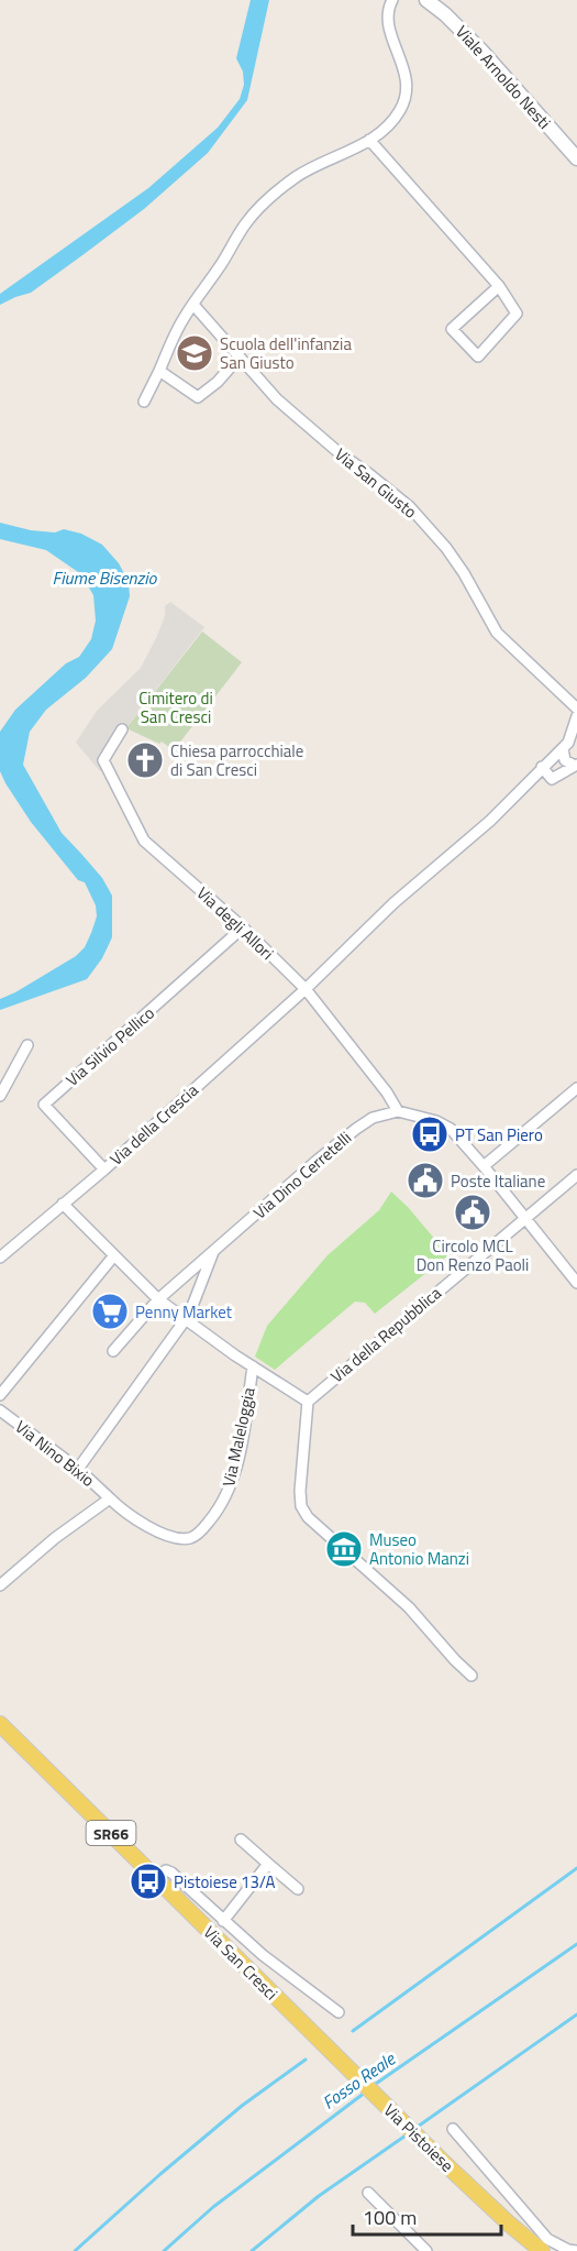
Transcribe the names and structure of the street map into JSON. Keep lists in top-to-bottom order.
{
  "streets": {
    "main road": ["SR66", "Via San Cresci", "Via Pistoiese"],
    "street": [
      "Viale Arnoldo Nesti",
      "Via San Giusto",
      "Via degli Allori",
      "Via Silvio Pellico",
      "Via della Crescia",
      "Via Dino Cerretelli",
      "Via della Repubblica",
      "Via Maleloggia",
      "Via Nino Bixio"
    ]
  },
  "crossings": [
    ["Via degli Allori", "Via Silvio Pellico"],
    ["Via degli Allori", "Via della Crescia"],
    ["Via degli Allori", "Via Dino Cerretelli"],
    ["Via Silvio Pellico", "Via della Crescia"],
    ["Via Dino Cerretelli", "Via Nino Bixio"],
    ["Via Maleloggia", "Via Nino Bixio"],
    ["Via San Cresci", "Via Pistoiese"]
  ],
  "water": ["Fiume Bisenzio", "Fosso Reale"],
  "parks": ["Cimitero di San Cresci"],
  "places": {
    "school or university": ["Scuola dell'infanzia San Giusto"],
    "church": ["Chiesa parrocchiale di San Cresci"],
    "bus stop": ["PT San Piero", "Pistoiese 13/A"],
    "public building": ["Poste Italiane", "Circolo MCL Don Renzo Paoli"],
    "supermarket": ["Penny Market"],
    "museum": ["Museo Antonio Manzi"]
  },
  "scale_bar": "100 m"
}
